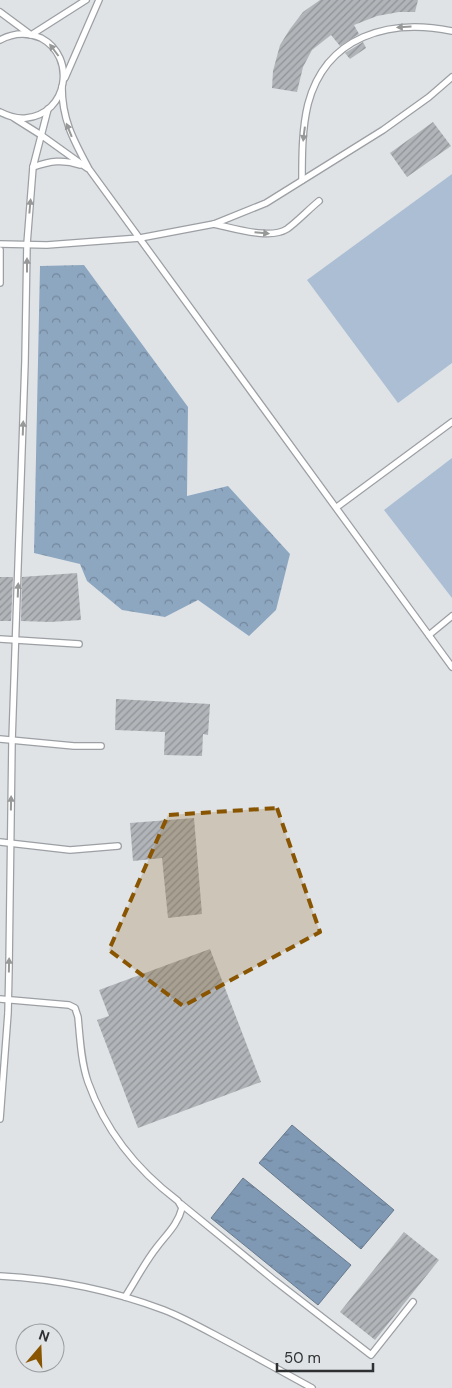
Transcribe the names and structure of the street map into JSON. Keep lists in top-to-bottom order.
{
  "scale_bar": "50 m",
  "north": "top"
}
